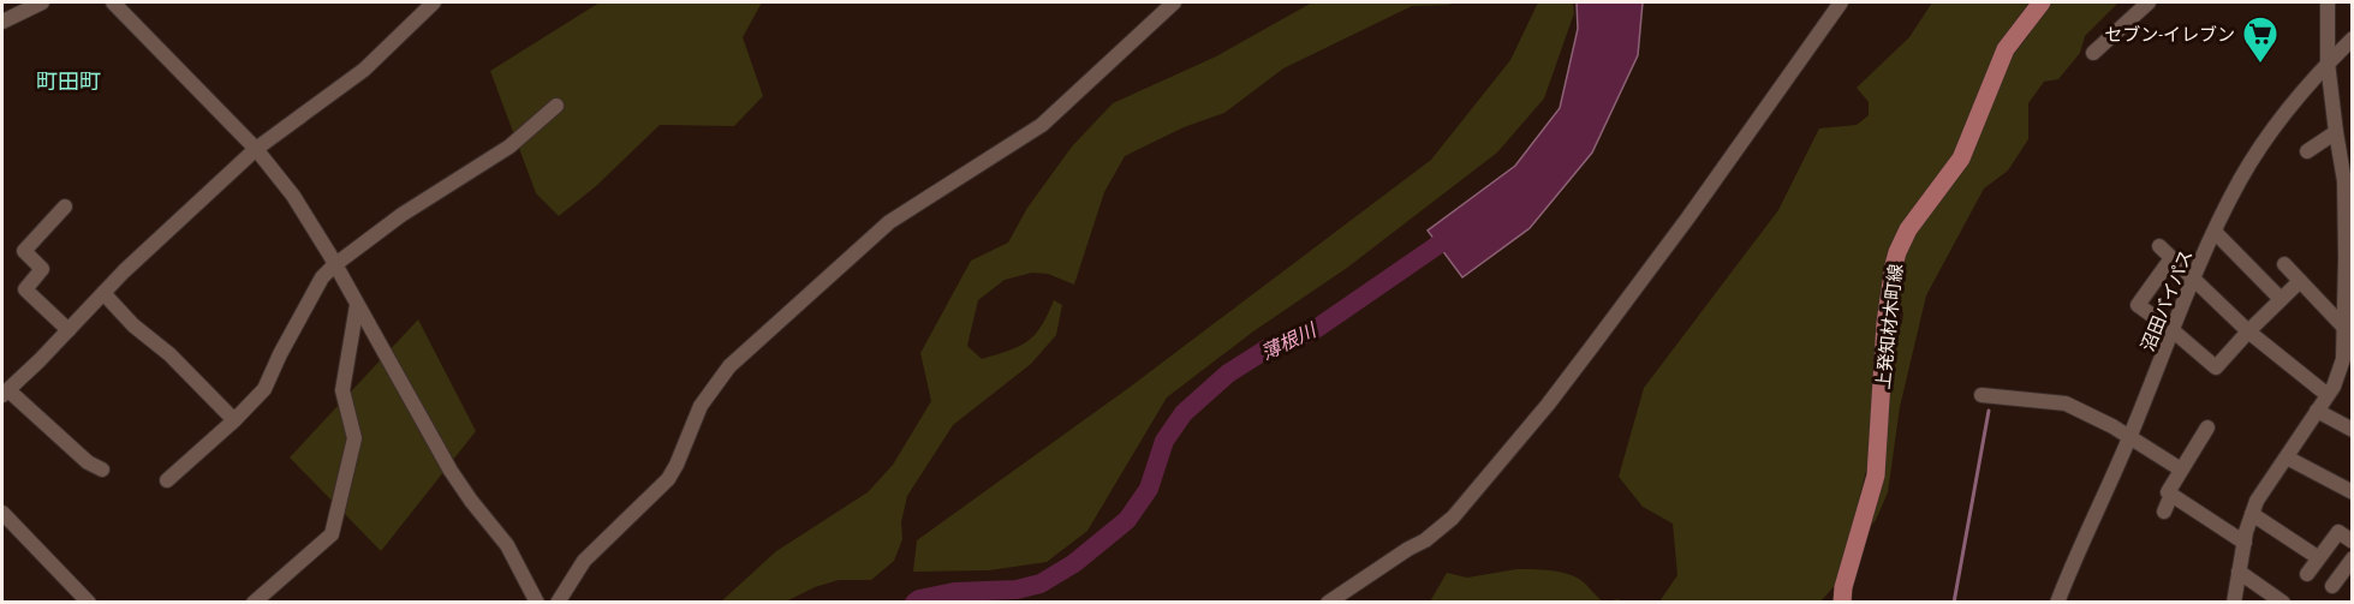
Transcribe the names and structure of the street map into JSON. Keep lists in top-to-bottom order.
{
  "streets": {
    "main road": ["上発知材木町線"],
    "street": ["沼田バイパス"]
  },
  "districts": ["町田町"],
  "water": ["薄根川"],
  "places": {
    "supermarket": ["セブン-イレブン"]
  }
}
